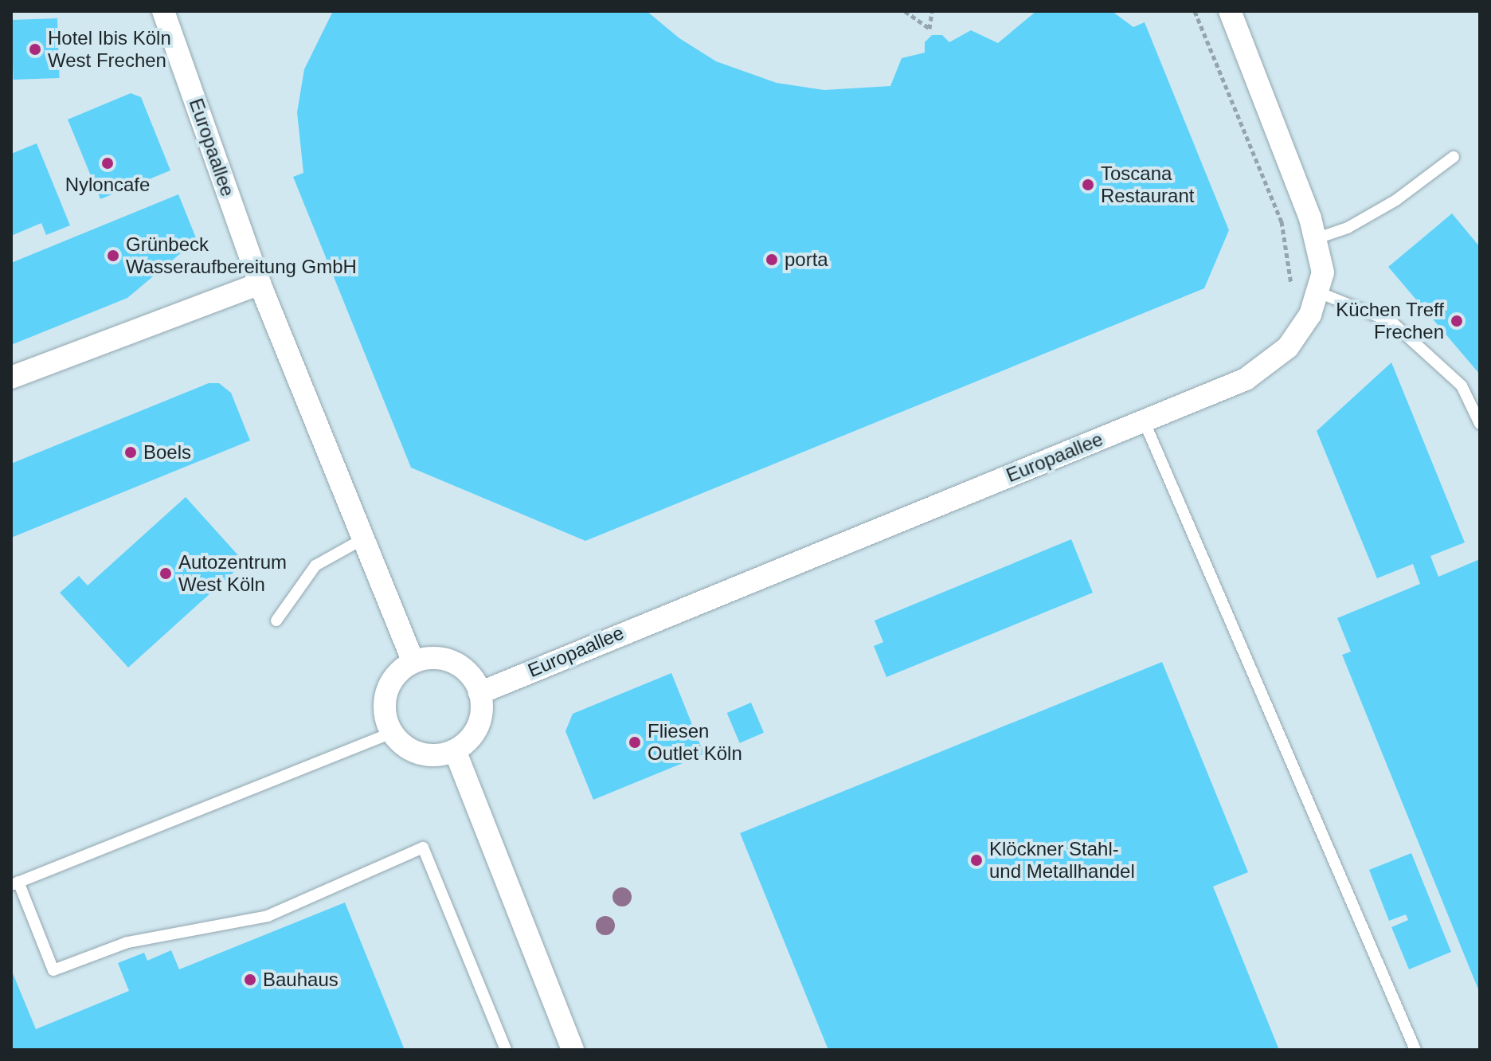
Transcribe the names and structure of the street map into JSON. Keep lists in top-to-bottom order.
{
  "streets": {
    "street": ["Europaallee"]
  },
  "places": [
    "Hotel Ibis Köln West Frechen",
    "Nyloncafe",
    "Toscana Restaurant",
    "Grünbeck Wasseraufbereitung GmbH",
    "porta",
    "Küchen Treff Frechen",
    "Boels",
    "Autozentrum West Köln",
    "Fliesen Outlet Köln",
    "Klöckner Stahl- und Metallhandel",
    "Bauhaus"
  ]
}
